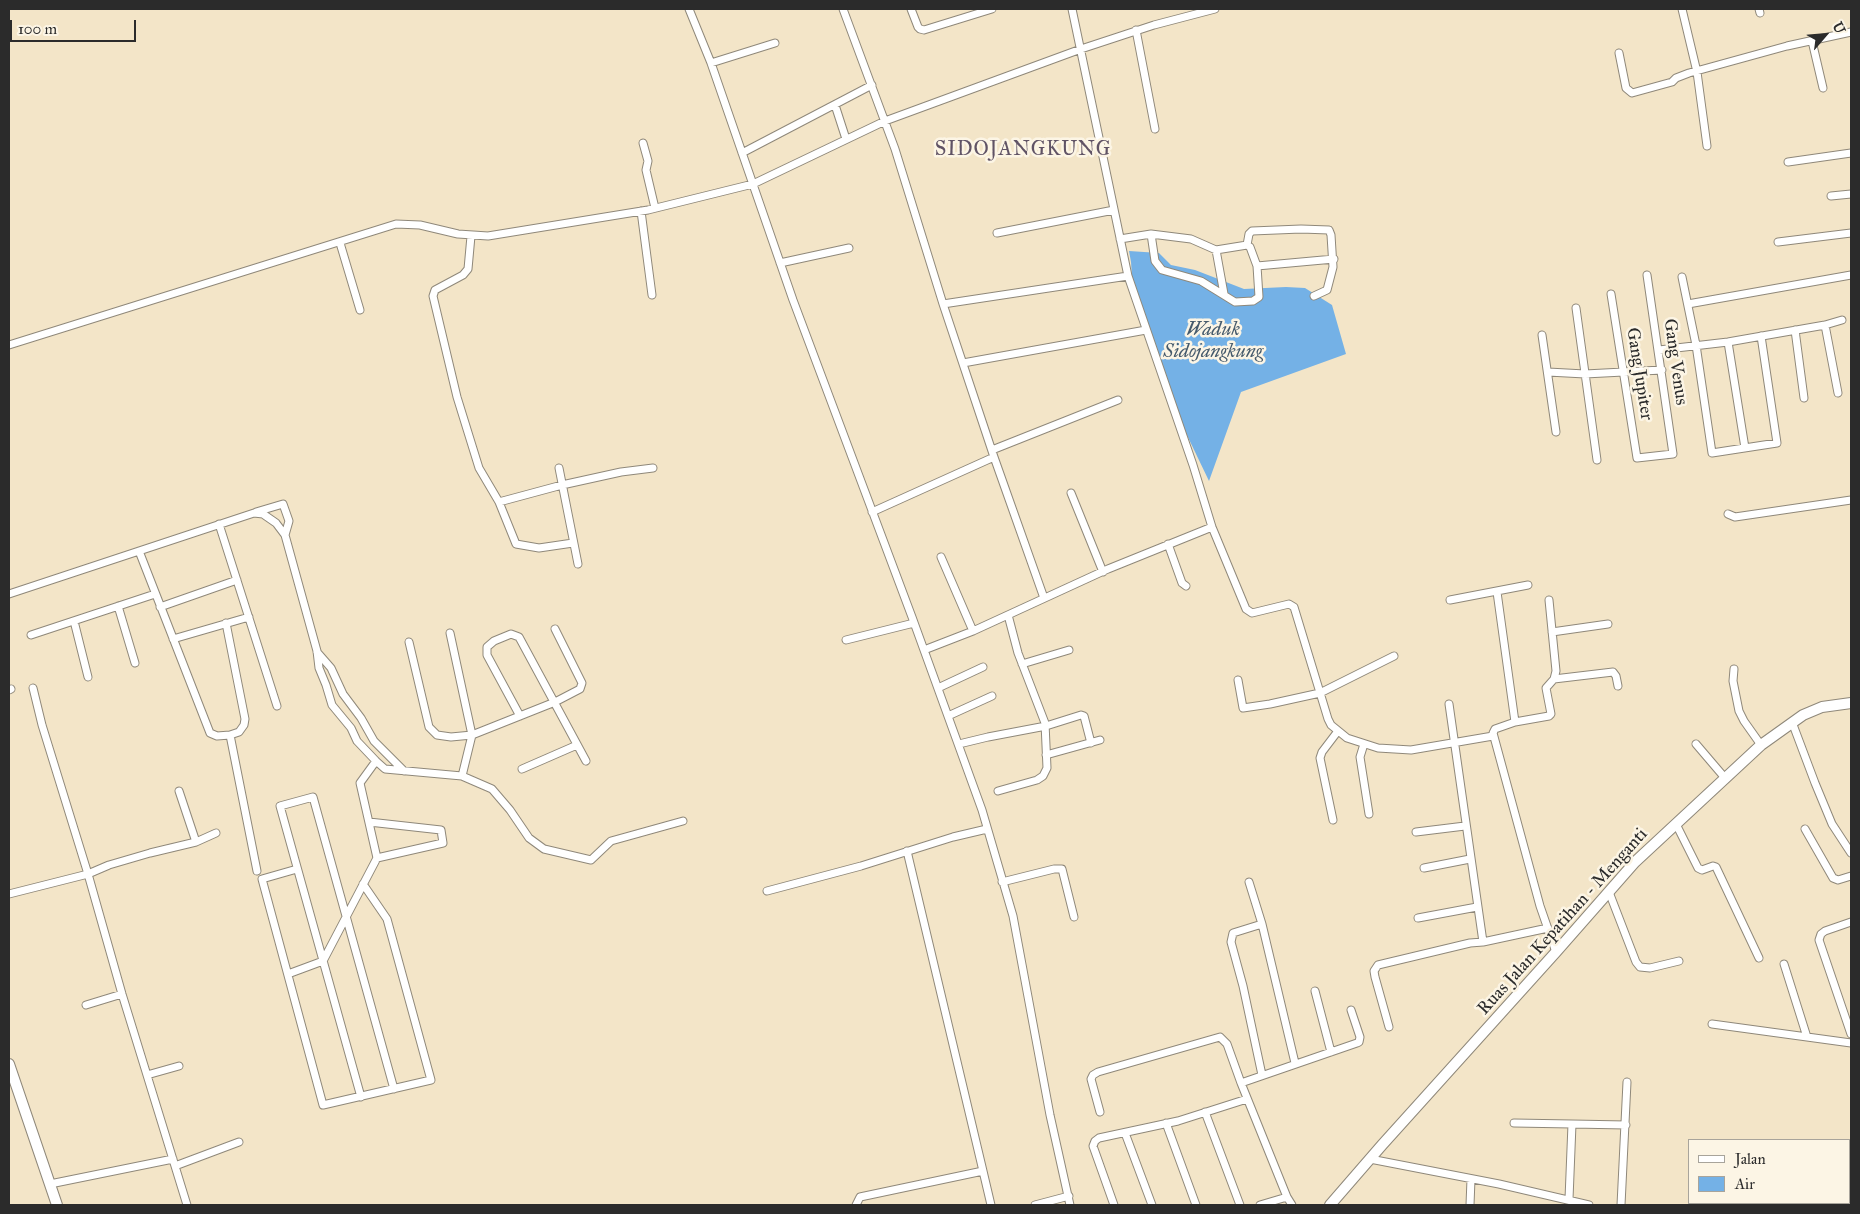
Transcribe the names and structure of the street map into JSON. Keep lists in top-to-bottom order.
{
  "streets": {
    "main road": ["Ruas Jalan Kepatihan - Menganti"],
    "street": ["Gang Venus", "Gang Jupiter"]
  },
  "crossings": [
    ["Gang Venus", "Gang Jupiter"]
  ],
  "districts": ["SIDOJANGKUNG"],
  "water": ["Waduk Sidojangkung"],
  "legend": ["Jalan", "Air"],
  "scale_bar": "100 m",
  "north": "top right"
}
